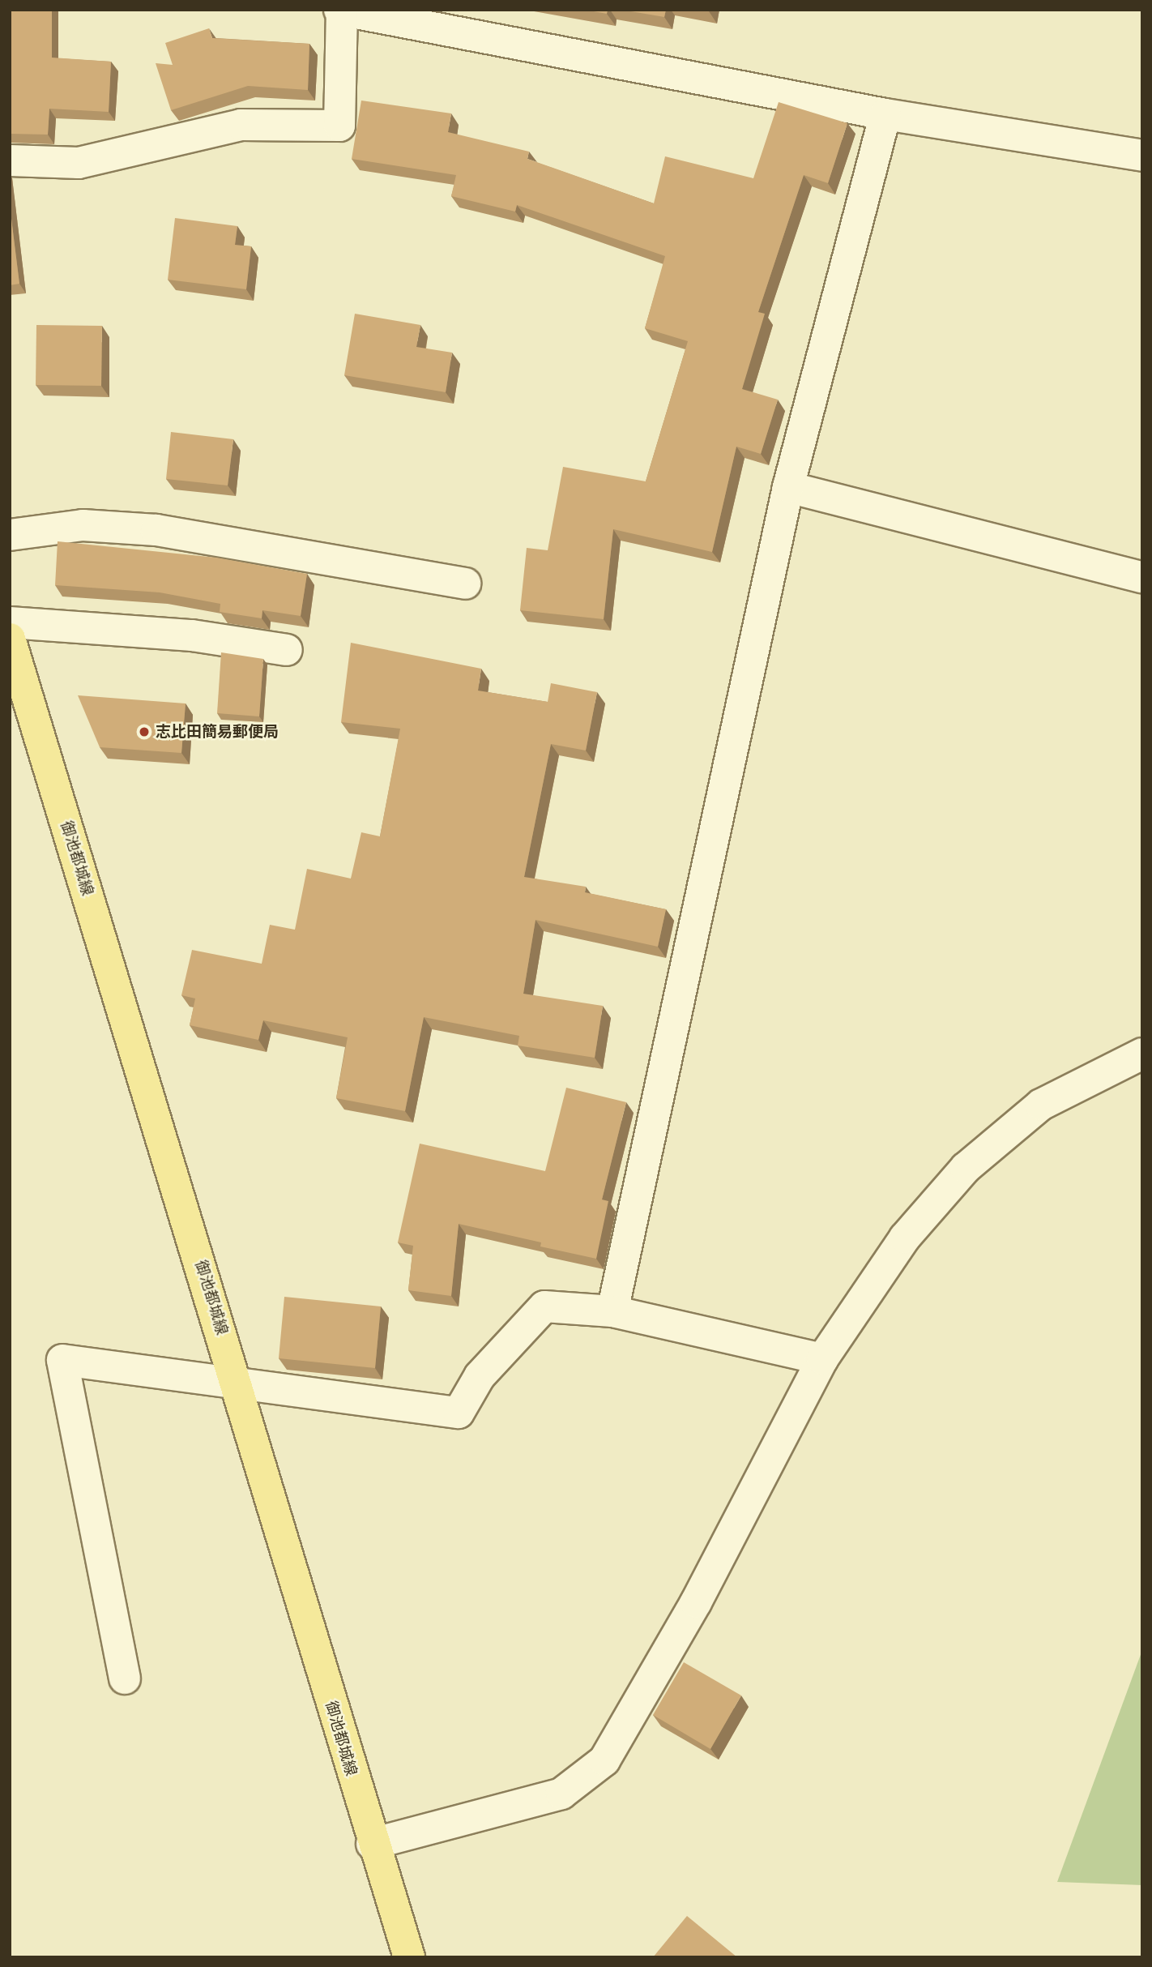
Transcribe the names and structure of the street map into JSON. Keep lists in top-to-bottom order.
{
  "streets": {
    "main road": ["御池都城線"]
  },
  "places": ["志比田簡易郵便局"]
}
